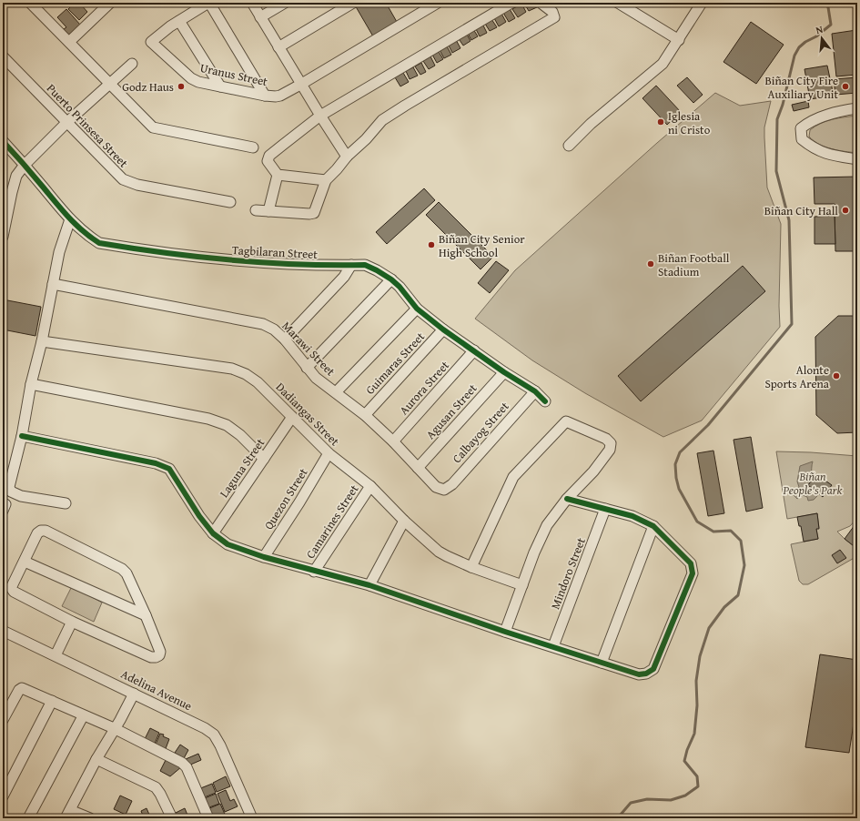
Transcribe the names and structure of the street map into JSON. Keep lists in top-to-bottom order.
{
  "streets": {
    "street": [
      "Uranus Street",
      "Puerto Prinsesa Street",
      "Tagbilaran Street",
      "Marawi Street",
      "Guimaras Street",
      "Aurora Street",
      "Agusan Street",
      "Dadiangas Street",
      "Calbayog Street",
      "Laguna Street",
      "Quezon Street",
      "Camarines Street",
      "Mindoro Street",
      "Adelina Avenue"
    ]
  },
  "crossings": [
    ["Tagbilaran Street", "Guimaras Street"],
    ["Tagbilaran Street", "Aurora Street"],
    ["Tagbilaran Street", "Agusan Street"],
    ["Tagbilaran Street", "Calbayog Street"],
    ["Marawi Street", "Guimaras Street"],
    ["Marawi Street", "Aurora Street"],
    ["Marawi Street", "Agusan Street"],
    ["Marawi Street", "Calbayog Street"],
    ["Dadiangas Street", "Laguna Street"],
    ["Dadiangas Street", "Quezon Street"],
    ["Dadiangas Street", "Camarines Street"]
  ],
  "parks": ["Biñan People's Park"],
  "places": [
    "Godz Haus",
    "Biñan City Fire Auxiliary Unit",
    "Iglesia ni Cristo",
    "Biñan City Hall",
    "Biñan City Senior High School",
    "Biñan Football Stadium",
    "Alonte Sports Arena"
  ],
  "north": "top"
}
